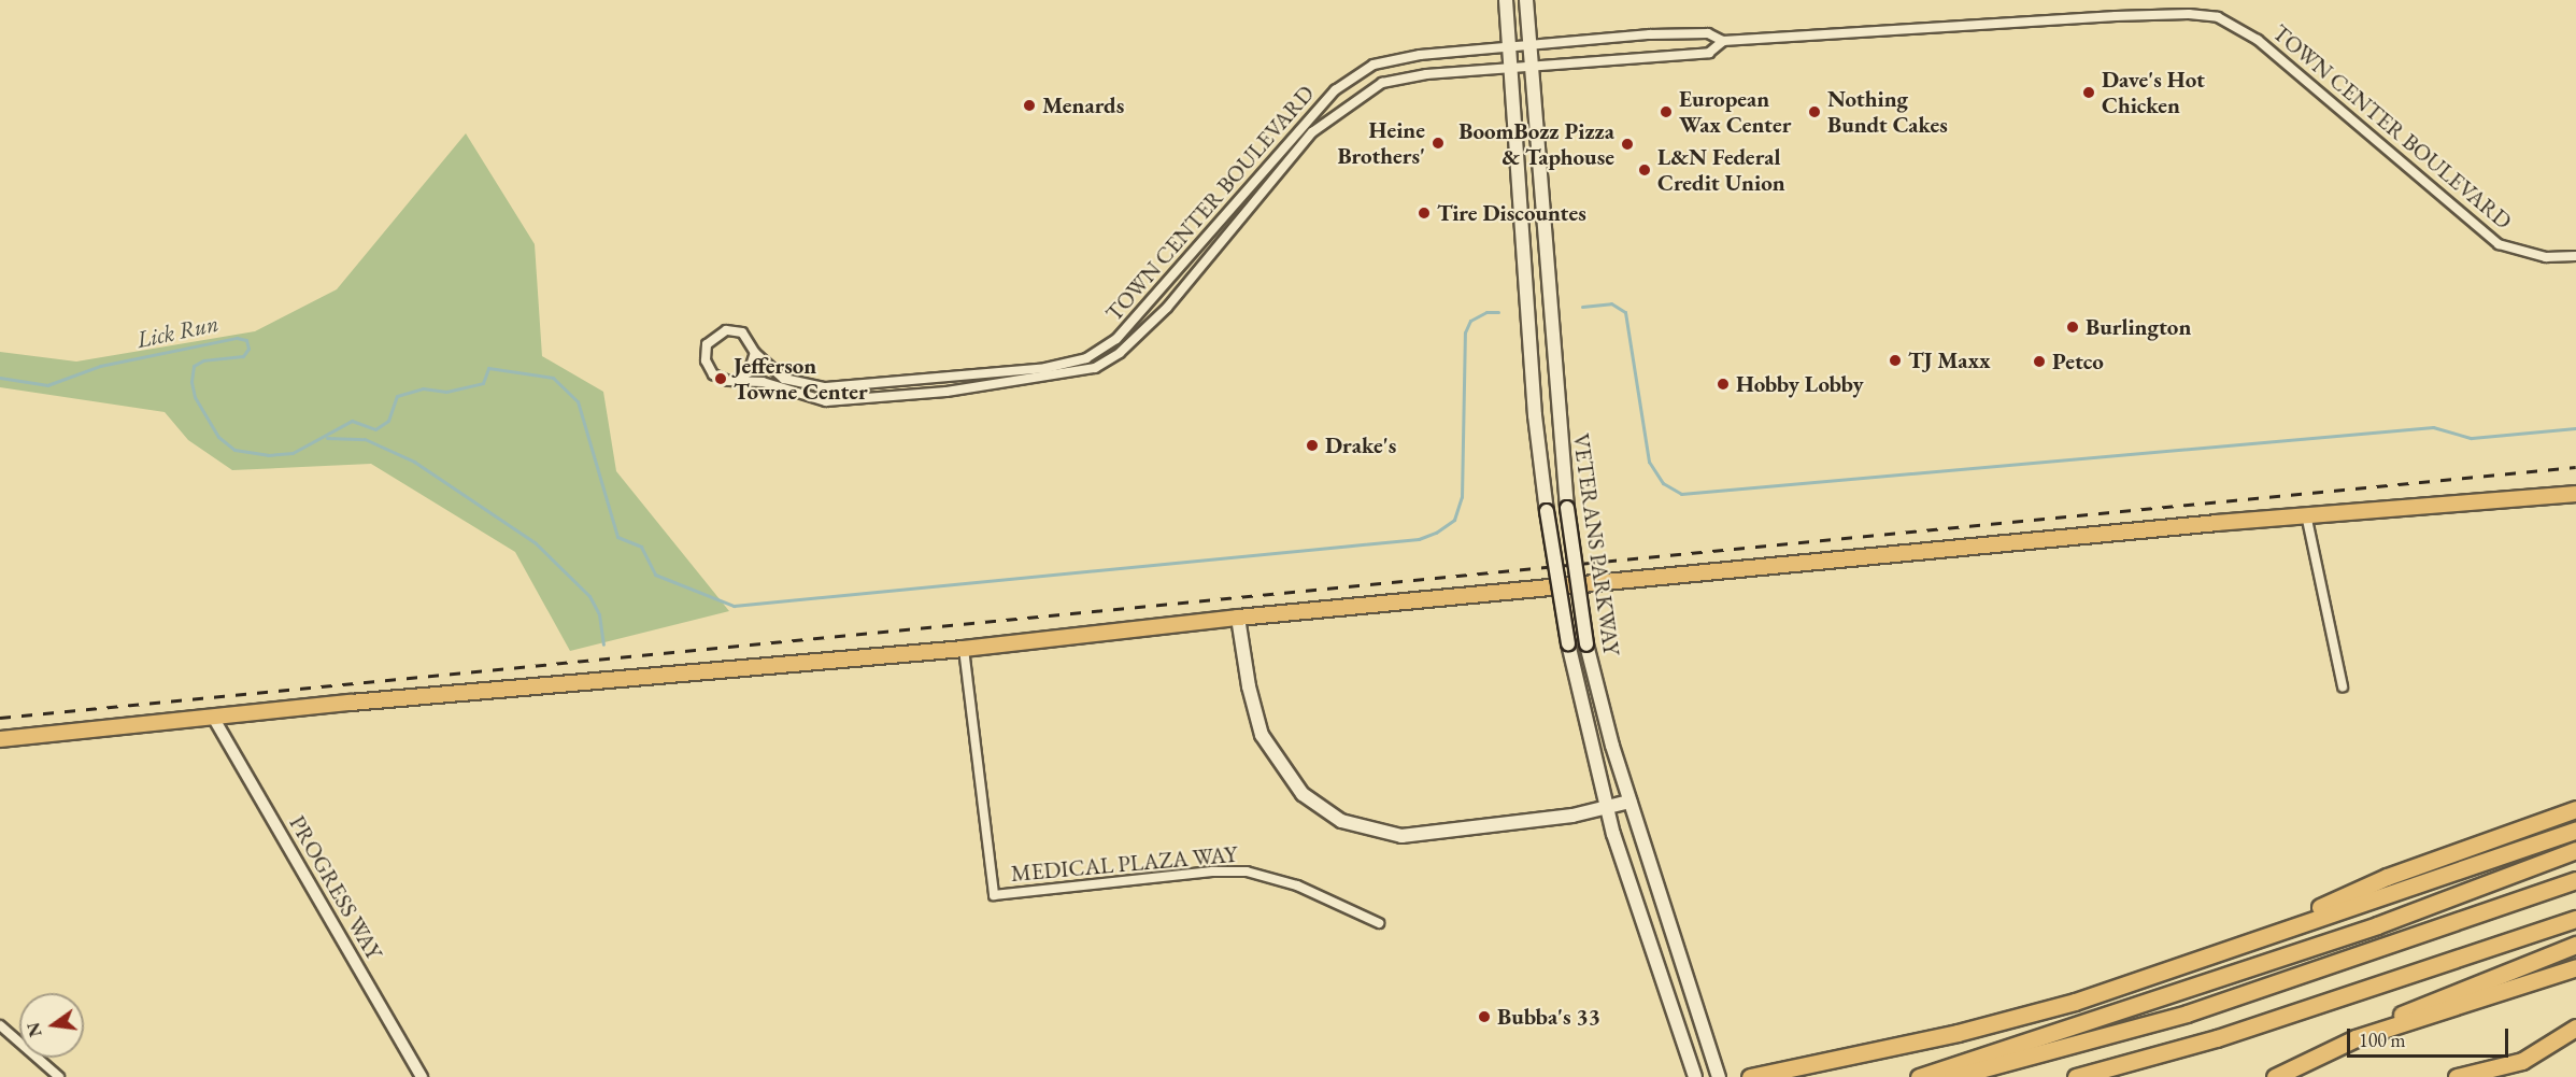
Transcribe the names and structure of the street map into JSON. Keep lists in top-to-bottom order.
{
  "streets": {
    "main road": ["VETERANS PARKWAY"],
    "street": ["TOWN CENTER BOULEVARD", "MEDICAL PLAZA WAY", "PROGRESS WAY"]
  },
  "crossings": [
    ["TOWN CENTER BOULEVARD", "VETERANS PARKWAY"]
  ],
  "water": ["Lick Run"],
  "places": [
    "Dave's Hot Chicken",
    "Menards",
    "European Wax Center",
    "Nothing Bundt Cakes",
    "Heine Brothers'",
    "BoomBozz Pizza & Taphouse",
    "L&N Federal Credit Union",
    "Tire Discountes",
    "Burlington",
    "TJ Maxx",
    "Petco",
    "Jefferson Towne Center",
    "Hobby Lobby",
    "Drake's",
    "Bubba's 33"
  ],
  "scale_bar": "100 m",
  "north": "left"
}
